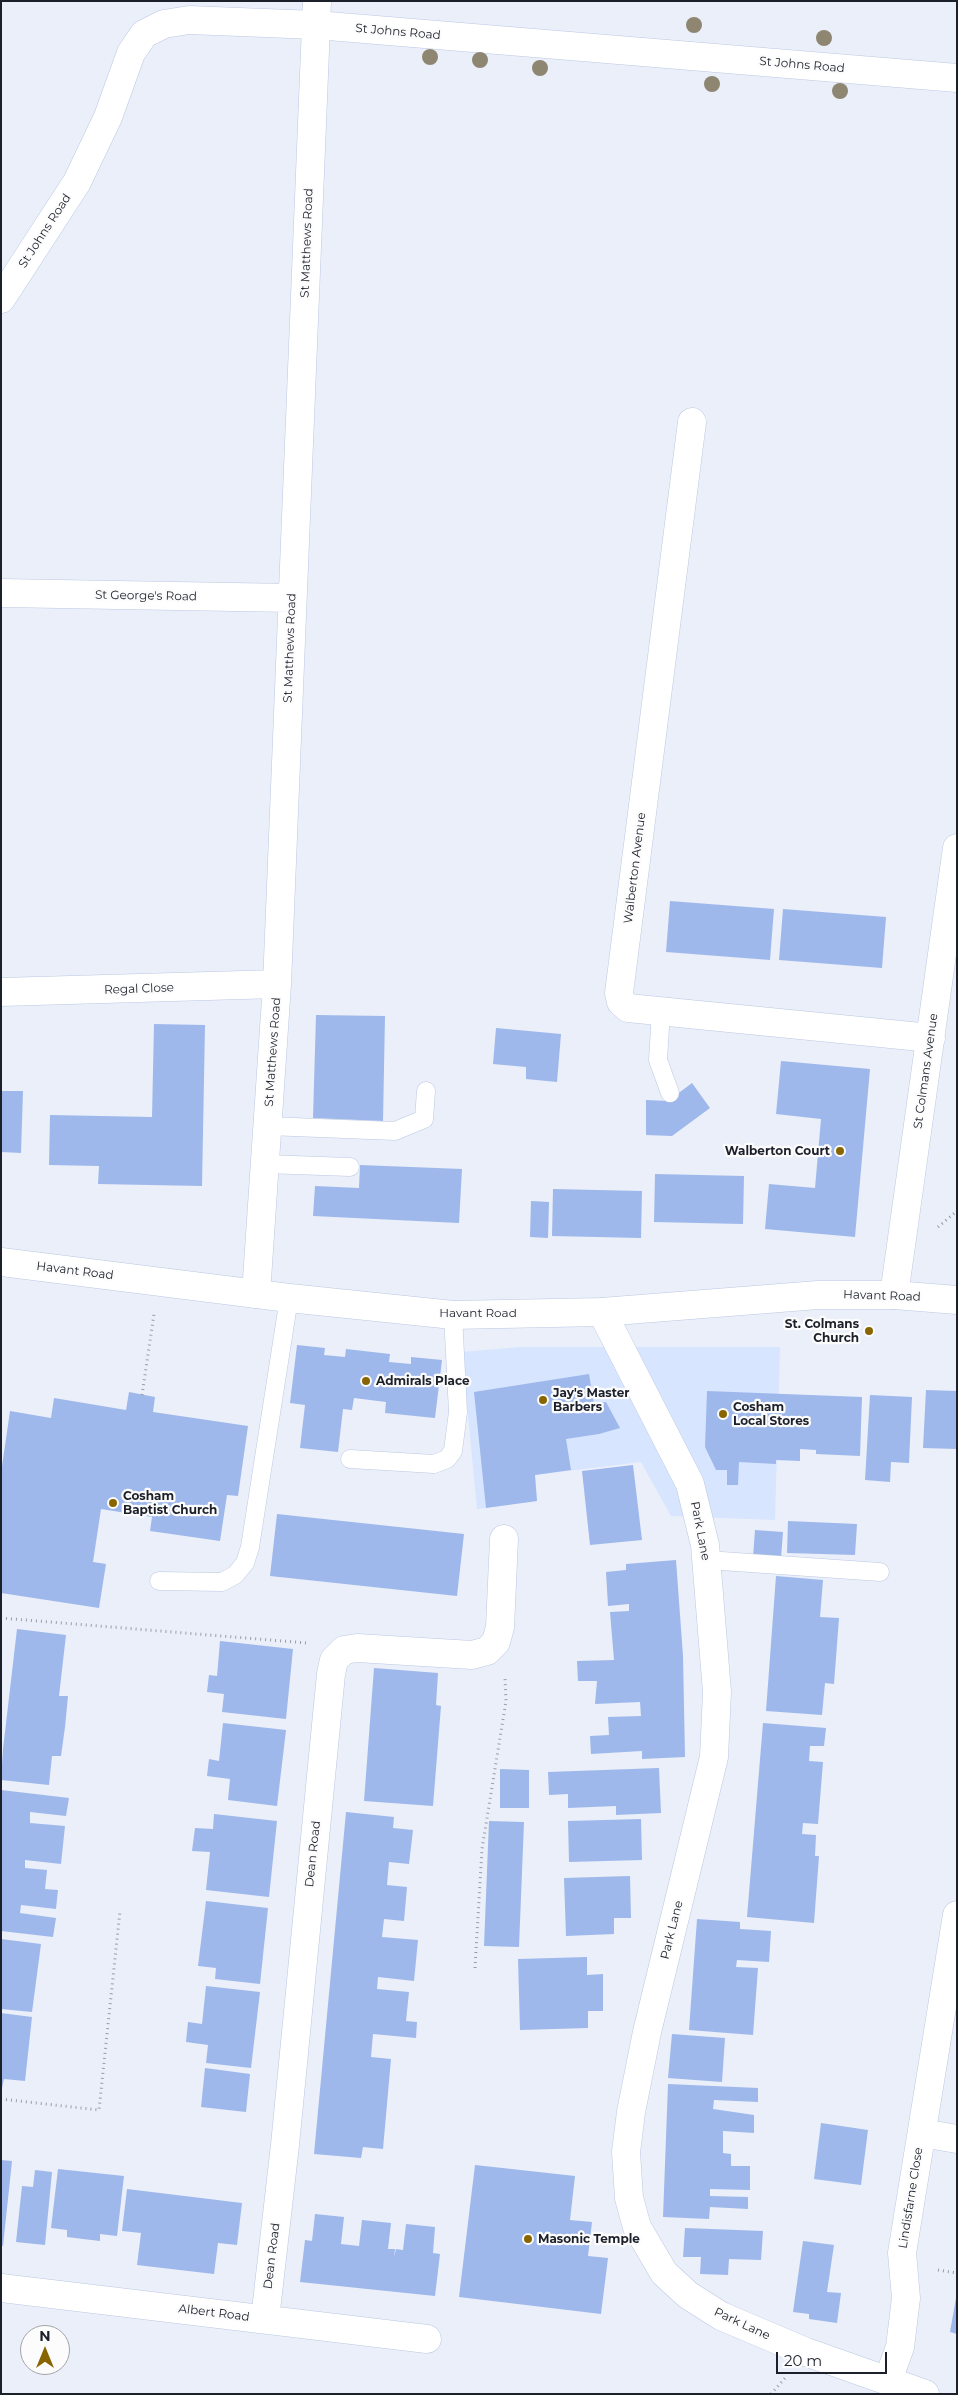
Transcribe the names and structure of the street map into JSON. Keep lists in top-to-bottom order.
{
  "streets": {
    "street": [
      "St Johns Road",
      "St Matthews Road",
      "St George's Road",
      "Walberton Avenue",
      "Regal Close",
      "St Colmans Avenue",
      "Havant Road",
      "Park Lane",
      "Dean Road",
      "Lindisfarne Close",
      "Albert Road"
    ]
  },
  "crossings": [
    ["St Johns Road", "St Matthews Road"],
    ["St Matthews Road", "St George's Road"],
    ["St Matthews Road", "Regal Close"],
    ["St Matthews Road", "Havant Road"],
    ["Walberton Avenue", "St Colmans Avenue"],
    ["St Colmans Avenue", "Havant Road"],
    ["Havant Road", "Park Lane"],
    ["Park Lane", "Lindisfarne Close"],
    ["Dean Road", "Albert Road"]
  ],
  "places": [
    "Walberton Court",
    "St. Colmans Church",
    "Admirals Place",
    "Jay's Master Barbers",
    "Cosham Local Stores",
    "Cosham Baptist Church",
    "Masonic Temple"
  ],
  "scale_bar": "20 m",
  "north": "top"
}
